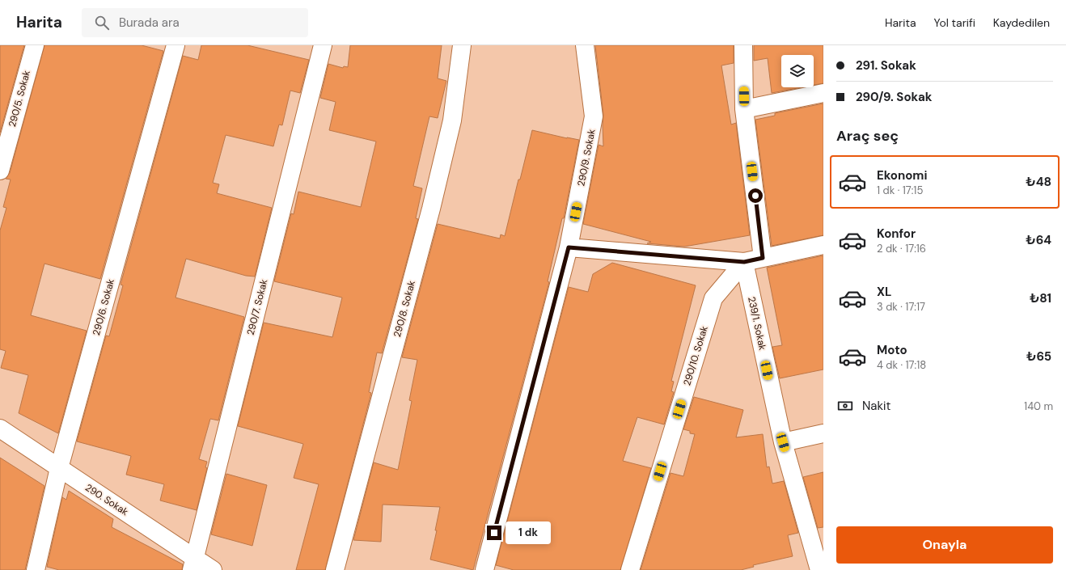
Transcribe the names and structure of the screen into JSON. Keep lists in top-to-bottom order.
{
  "streets": {
    "street": [
      "290/5. Sokak",
      "290/9. Sokak",
      "290/6. Sokak",
      "290/7. Sokak",
      "290/8. Sokak",
      "239/1. Sokak",
      "290/10. Sokak",
      "290. Sokak"
    ]
  },
  "crossings": [
    ["290/6. Sokak", "290. Sokak"],
    ["290/7. Sokak", "290. Sokak"],
    ["239/1. Sokak", "290/10. Sokak"]
  ],
  "page": {
    "header": "Harita",
    "search": "Burada ara",
    "nav": ["Harita", "Yol tarifi", "Kaydedilen"],
    "banner": ["291. Sokak", "290/9. Sokak"],
    "heading": "Araç seç",
    "list": [
      {
        "name": "Ekonomi",
        "note": "1 dk · 17:15",
        "value": "₺48"
      },
      {
        "name": "Konfor",
        "note": "2 dk · 17:16",
        "value": "₺64"
      },
      {
        "name": "XL",
        "note": "3 dk · 17:17",
        "value": "₺81"
      },
      {
        "name": "Moto",
        "note": "4 dk · 17:18",
        "value": "₺65"
      }
    ],
    "pay": ["Nakit", "140 m"],
    "buttons": "Onayla",
    "bubble": "1 dk"
  }
}
